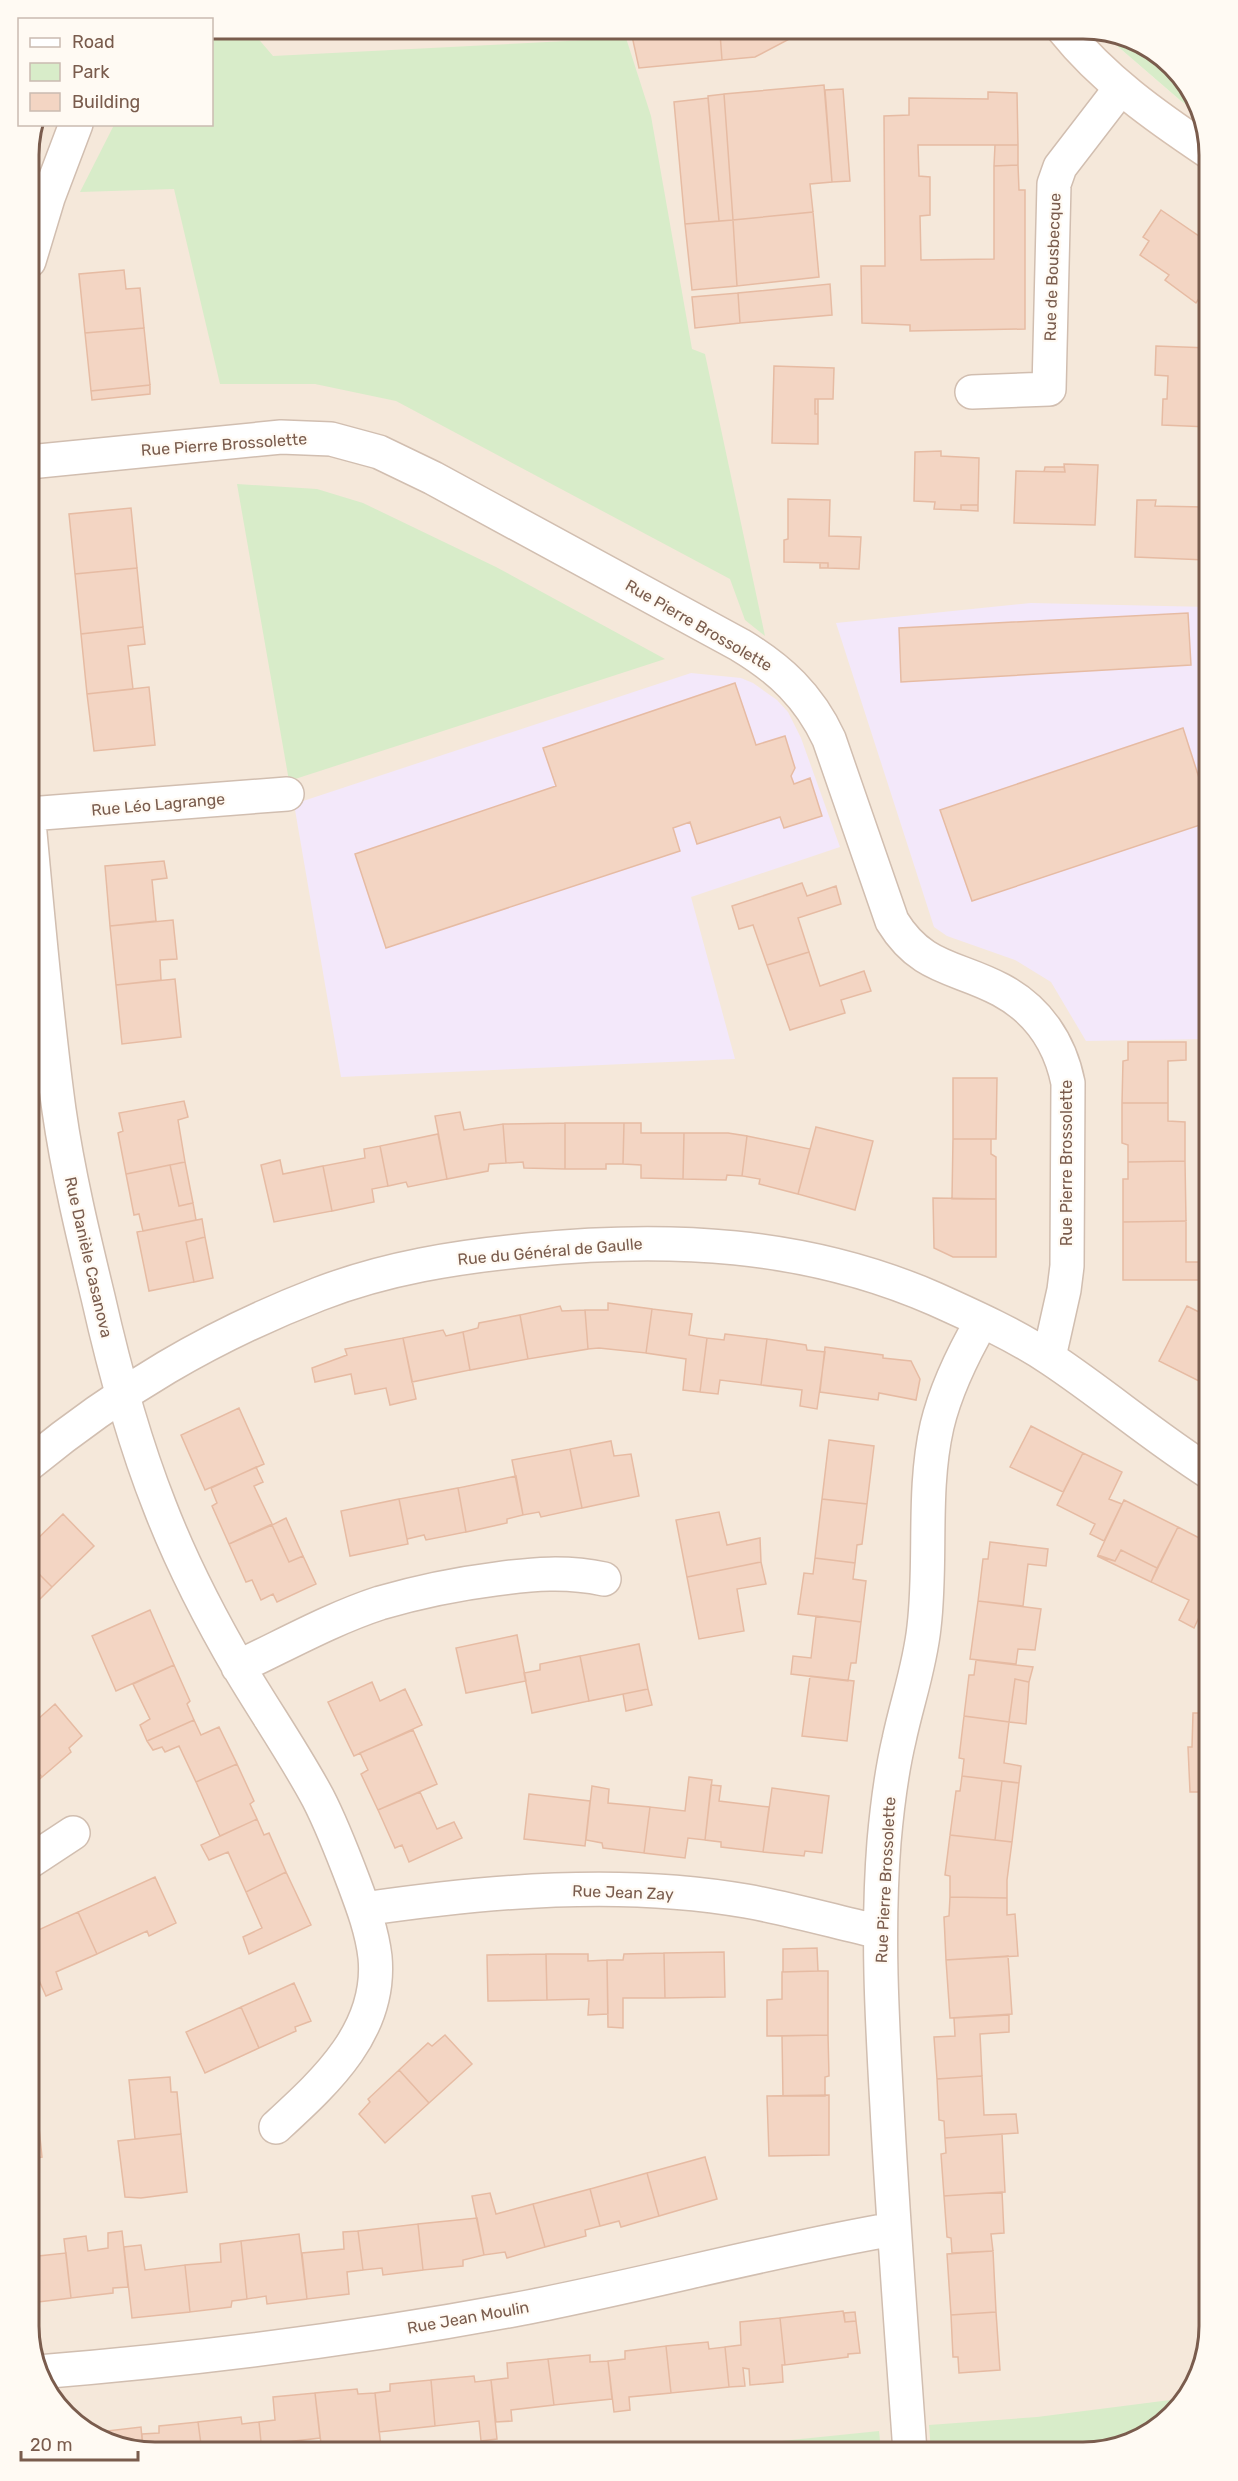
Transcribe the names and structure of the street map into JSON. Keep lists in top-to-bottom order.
{
  "streets": {
    "street": [
      "Rue de Bousbecque",
      "Rue Pierre Brossolette",
      "Rue Léo Lagrange",
      "Rue du Général de Gaulle",
      "Rue Danièle Casanova",
      "Rue Jean Zay",
      "Rue Jean Moulin"
    ]
  },
  "crossings": [
    ["Rue Pierre Brossolette", "Rue du Général de Gaulle"],
    ["Rue Pierre Brossolette", "Rue Jean Zay"],
    ["Rue Pierre Brossolette", "Rue Jean Moulin"],
    ["Rue du Général de Gaulle", "Rue Danièle Casanova"],
    ["Rue Danièle Casanova", "Rue Jean Zay"]
  ],
  "legend": ["Road", "Park", "Building"],
  "scale_bar": "20 m"
}
